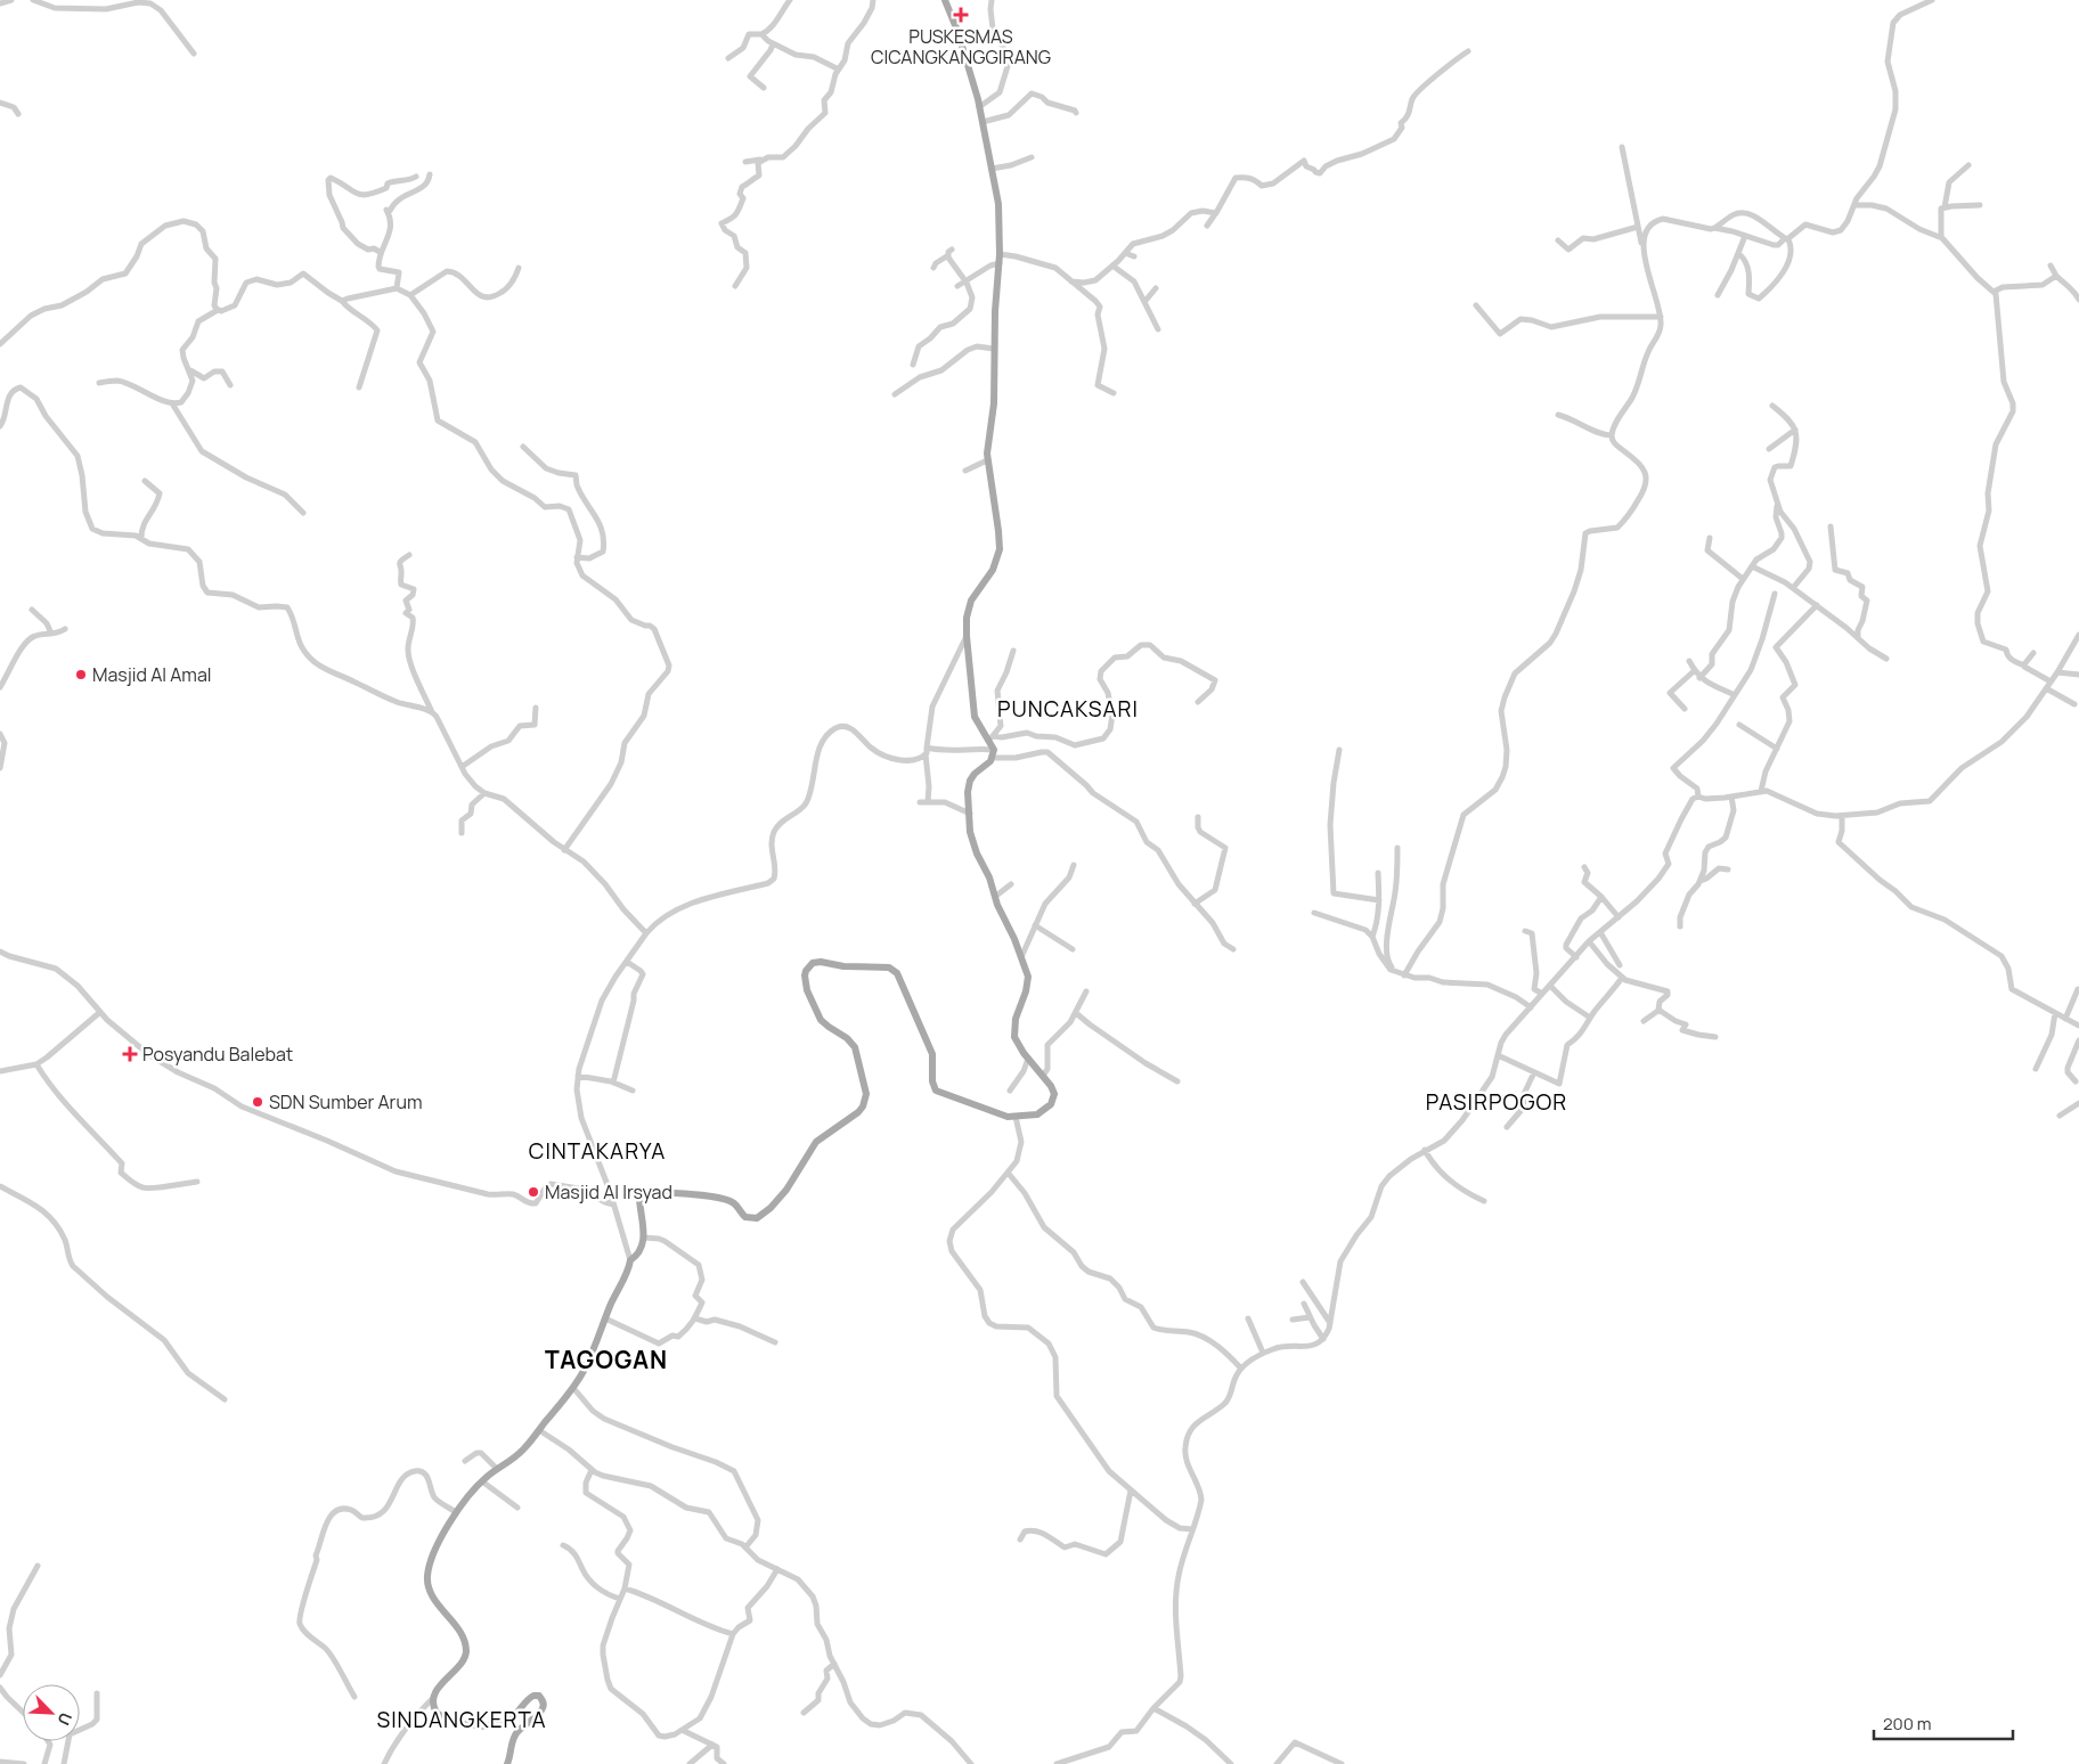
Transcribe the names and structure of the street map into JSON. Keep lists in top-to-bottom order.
{
  "districts": [
    "PUNCAKSARI",
    "PASIRPOGOR",
    "CINTAKARYA",
    "TAGOGAN",
    "SINDANGKERTA"
  ],
  "places": {
    "health": ["PUSKESMAS CICANGKANGGIRANG", "Posyandu Balebat"],
    "other": ["Masjid Al Amal", "SDN Sumber Arum", "Masjid Al Irsyad"]
  },
  "scale_bar": "200 m",
  "north": "bottom right"
}
